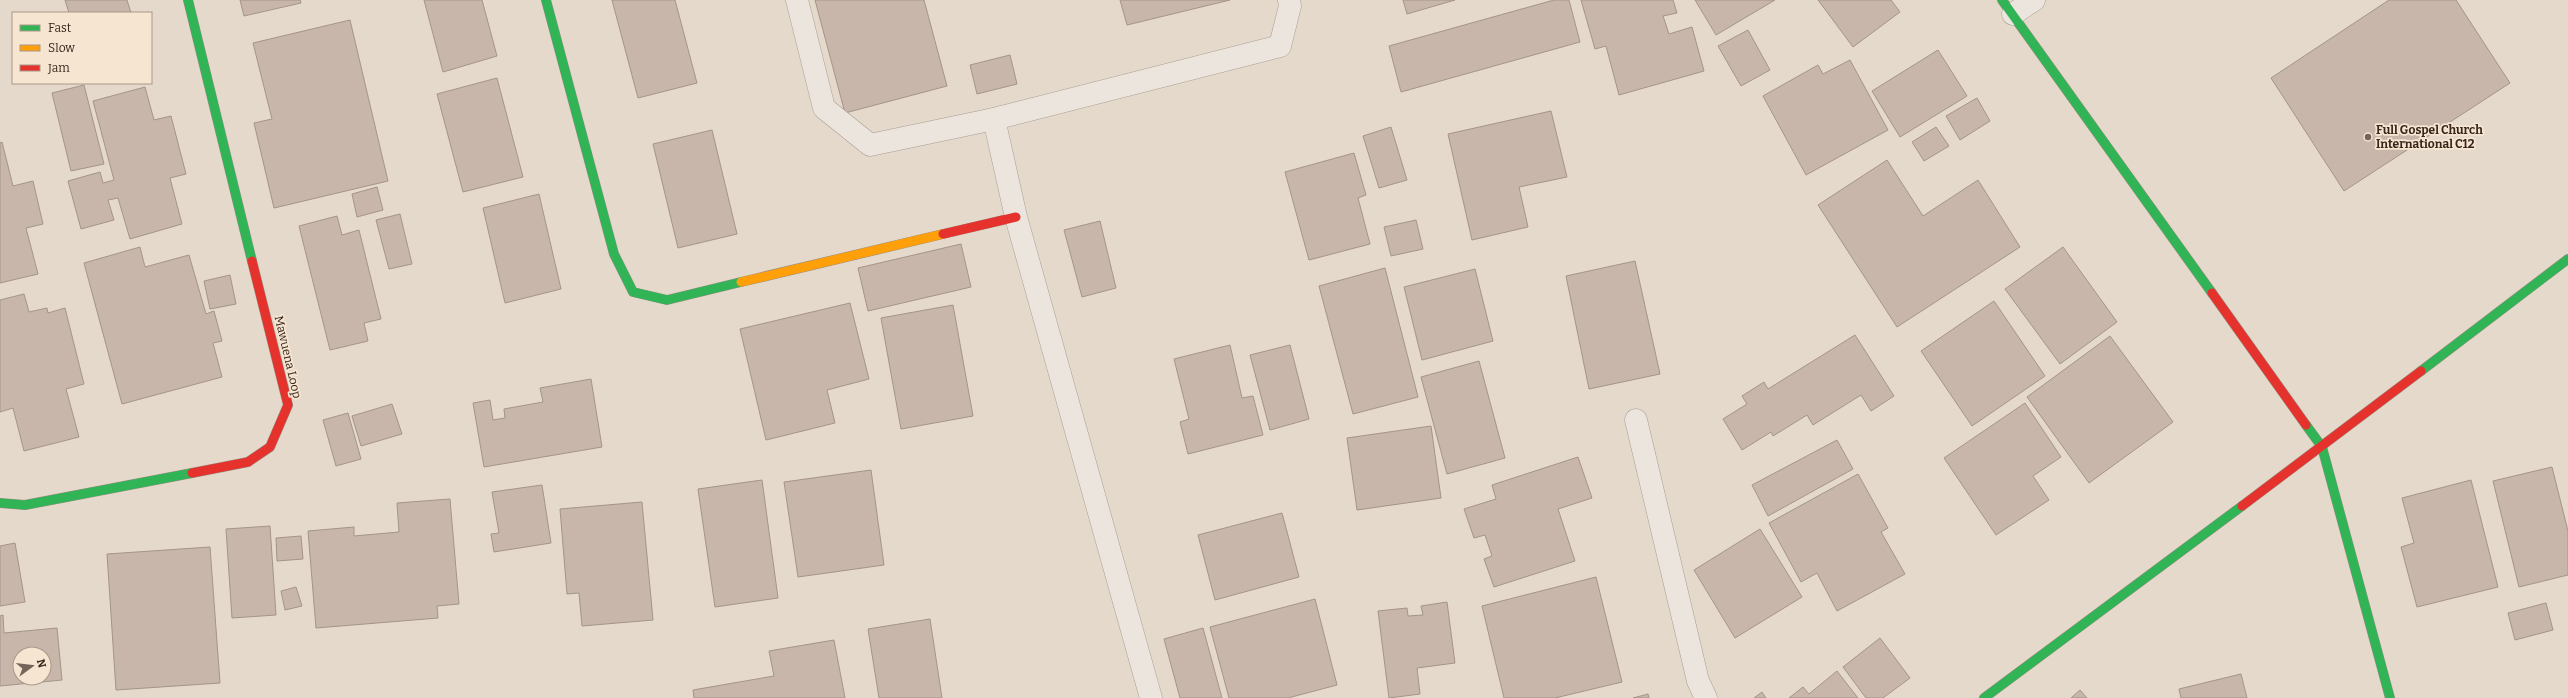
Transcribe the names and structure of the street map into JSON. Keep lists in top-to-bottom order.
{
  "streets": {
    "street": ["Mawuena Loop"]
  },
  "places": ["Full Gospel Church International C12"],
  "legend": ["Fast", "Slow", "Jam"],
  "north": "right"
}
